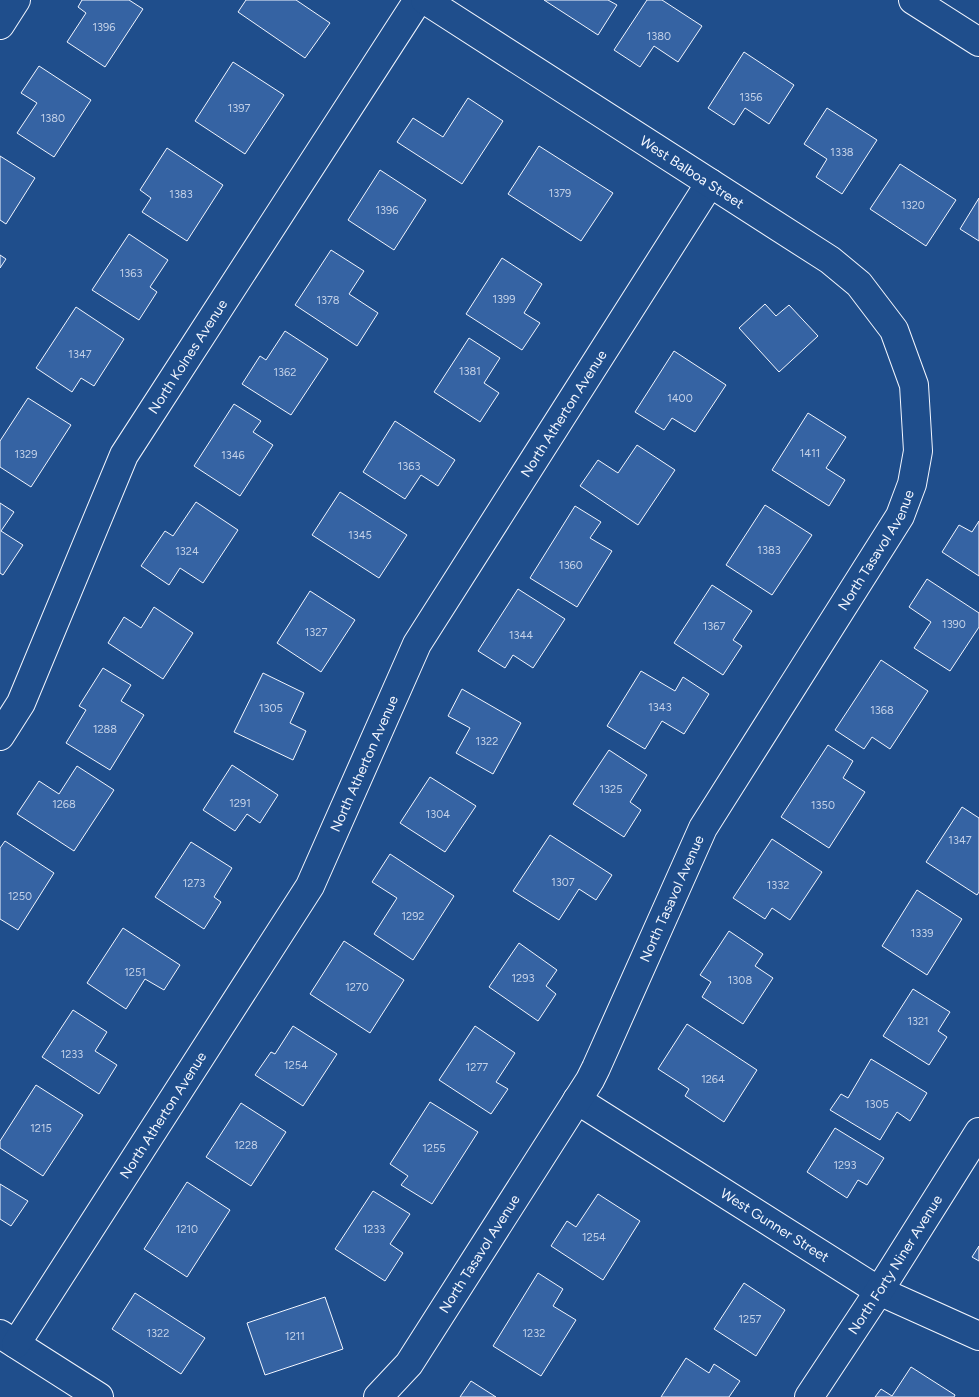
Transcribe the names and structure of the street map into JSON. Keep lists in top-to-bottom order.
{
  "streets": {
    "street": [
      "West Balboa Street",
      "North Kolnes Avenue",
      "North Atherton Avenue",
      "North Tasavol Avenue",
      "West Gunner Street",
      "North Forty Niner Avenue"
    ]
  },
  "crossings": [
    ["West Balboa Street", "North Atherton Avenue"],
    ["West Balboa Street", "North Tasavol Avenue"],
    ["North Tasavol Avenue", "West Gunner Street"],
    ["West Gunner Street", "North Forty Niner Avenue"]
  ],
  "house_numbers": [
    "1396",
    "1380",
    "1356",
    "1397",
    "1380",
    "1338",
    "1379",
    "1383",
    "1320",
    "1396",
    "1363",
    "1399",
    "1378",
    "1347",
    "1381",
    "1362",
    "1400",
    "1411",
    "1329",
    "1346",
    "1363",
    "1345",
    "1383",
    "1324",
    "1360",
    "1390",
    "1367",
    "1327",
    "1344",
    "1343",
    "1305",
    "1368",
    "1288",
    "1322",
    "1325",
    "1291",
    "1268",
    "1350",
    "1304",
    "1347",
    "1307",
    "1273",
    "1332",
    "1250",
    "1292",
    "1339",
    "1251",
    "1293",
    "1308",
    "1270",
    "1321",
    "1233",
    "1254",
    "1277",
    "1264",
    "1305",
    "1215",
    "1228",
    "1255",
    "1293",
    "1210",
    "1233",
    "1254",
    "1257",
    "1322",
    "1232",
    "1211"
  ]
}
